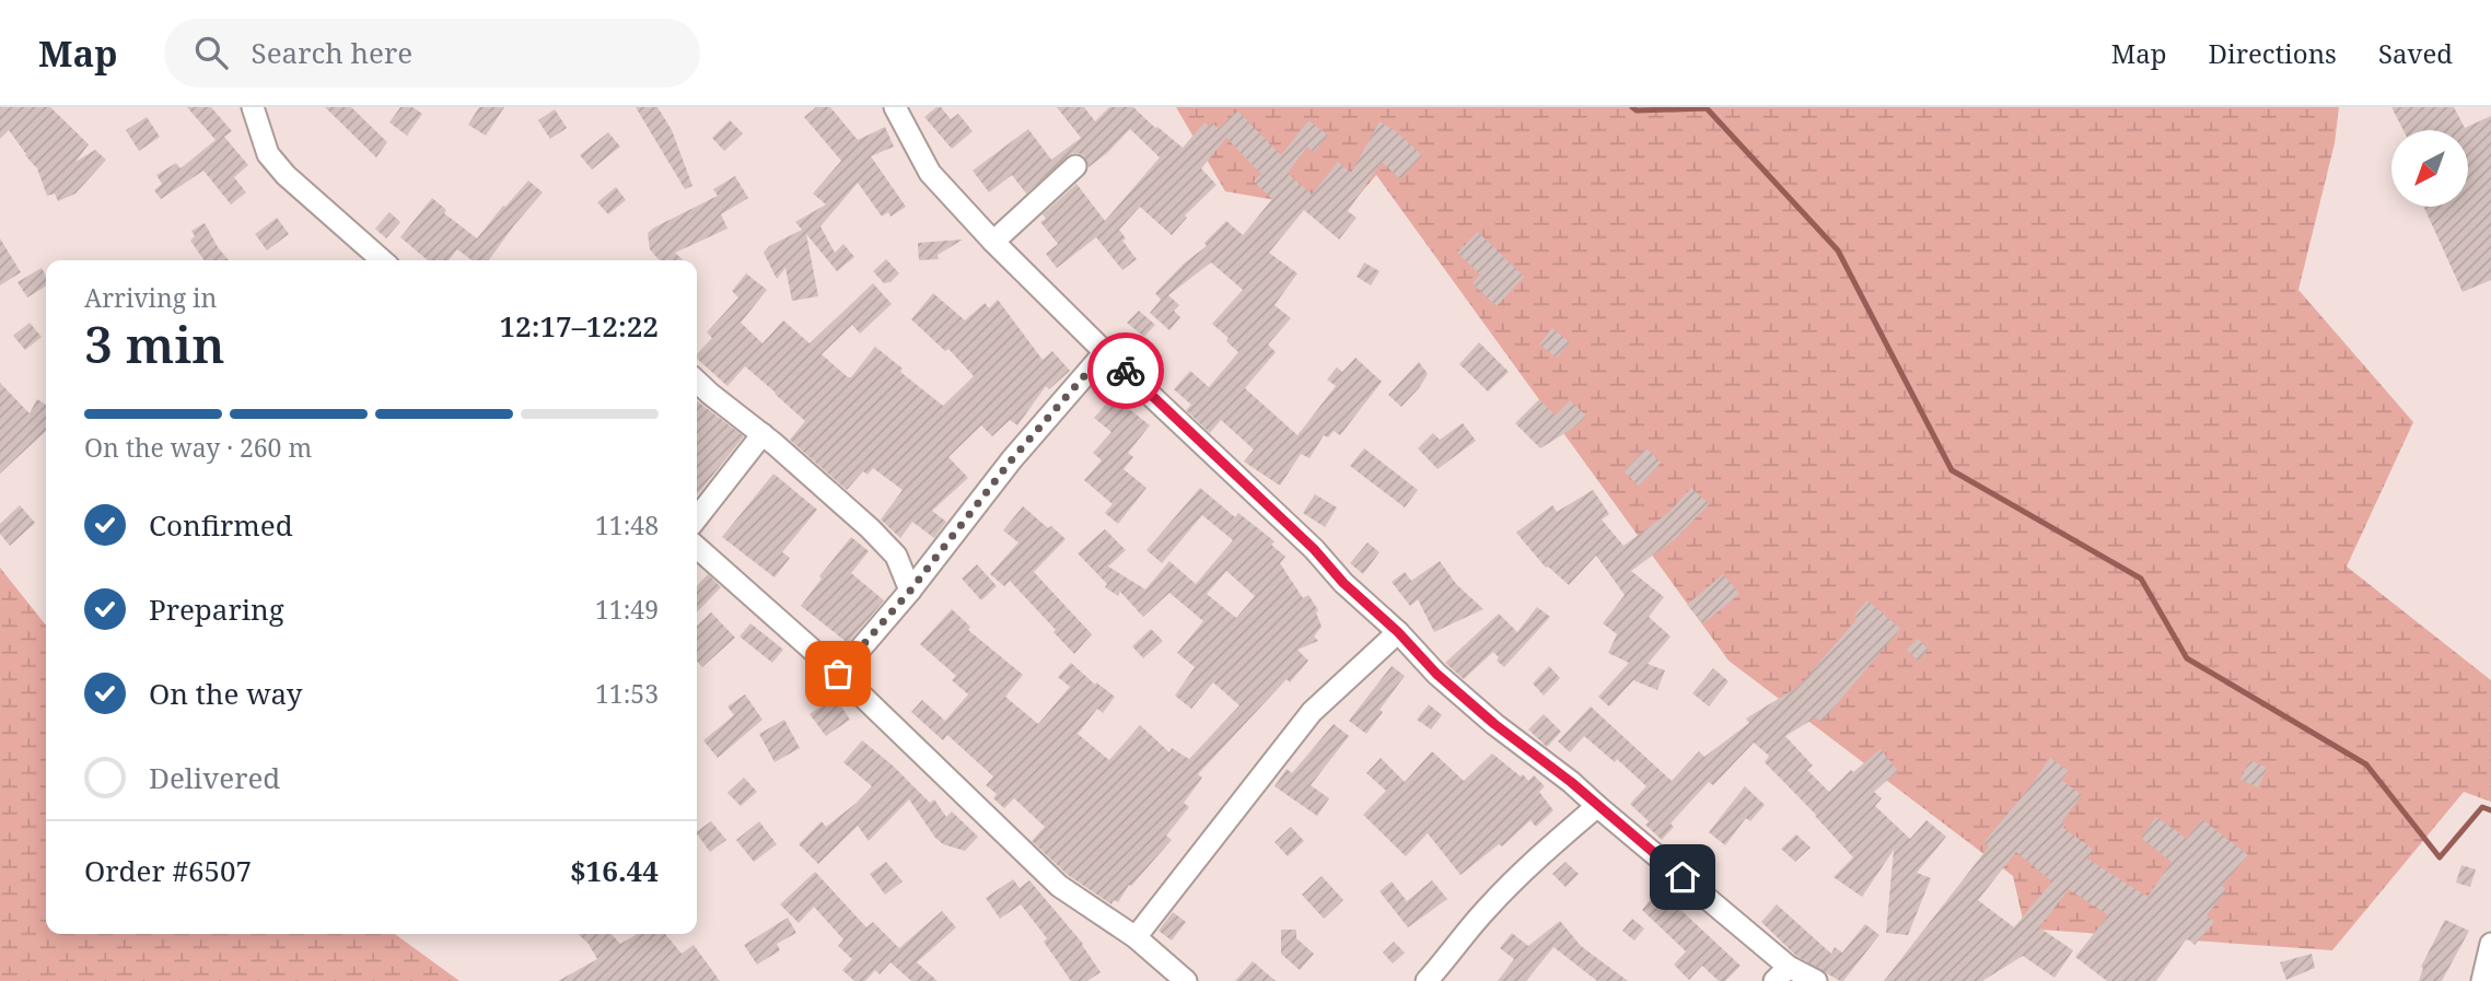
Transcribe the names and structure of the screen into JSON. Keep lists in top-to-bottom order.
{
  "north": "bottom left",
  "page": {
    "header": "Map",
    "search": "Search here",
    "nav": ["Map", "Directions", "Saved"],
    "heading": ["3 min", "Arriving in", "12:17–12:22"],
    "panel": ["Order #6507", "$16.44"],
    "bar": "On the way · 260 m",
    "list": [
      ["Confirmed", "11:48"],
      ["Preparing", "11:49"],
      ["On the way", "11:53"],
      "Delivered"
    ]
  }
}
